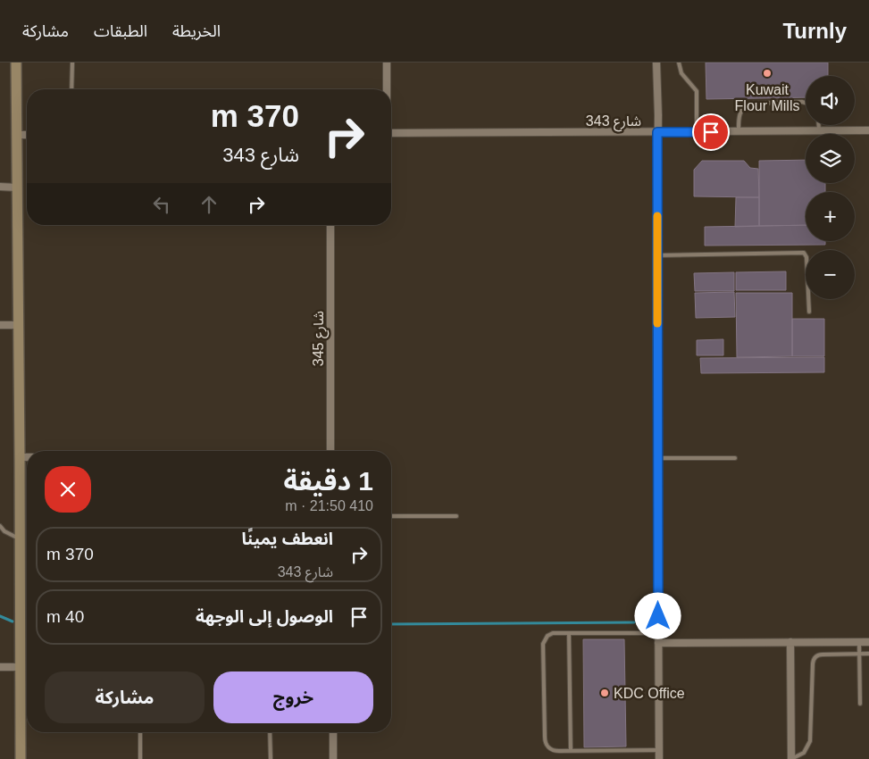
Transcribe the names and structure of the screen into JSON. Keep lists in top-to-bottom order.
{
  "streets": {
    "street": ["شارع 343", "شارع 345"]
  },
  "places": ["Kuwait Flour Mills", "KDC Office"],
  "page": {
    "header": "Turnly",
    "nav": ["الخريطة", "الطبقات", "مشاركة"],
    "map_buttons": ["+", "−"],
    "turn": ["370 m", "شارع 343"],
    "heading": ["1 دقيقة", "410 m · 21:50"],
    "list": [
      {
        "name": "انعطف يمينًا",
        "note": "شارع 343",
        "value": "370 m"
      },
      {
        "name": "الوصول إلى الوجهة",
        "value": "40 m"
      }
    ],
    "buttons": ["خروج", "مشاركة"]
  }
}
